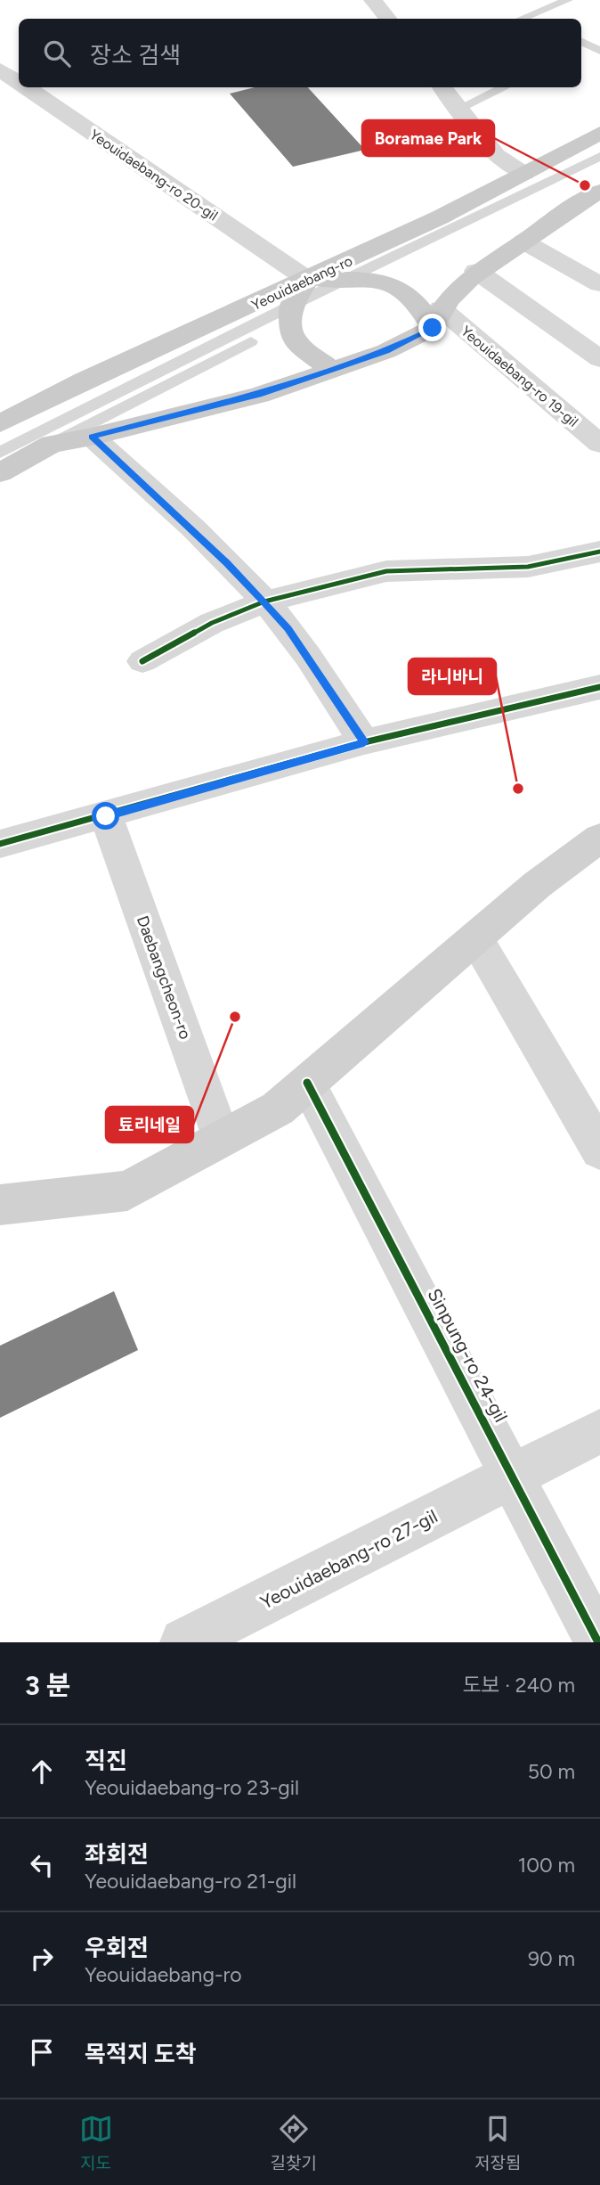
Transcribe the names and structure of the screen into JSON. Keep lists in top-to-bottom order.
{
  "streets": {
    "main road": ["Yeouidaebang-ro"],
    "street": [
      "Yeouidaebang-ro 20-gil",
      "Yeouidaebang-ro 19-gil",
      "Daebangcheon-ro",
      "Sinpung-ro 24-gil",
      "Yeouidaebang-ro 27-gil"
    ]
  },
  "crossings": [
    ["Yeouidaebang-ro 20-gil", "Yeouidaebang-ro"],
    ["Sinpung-ro 24-gil", "Yeouidaebang-ro 27-gil"]
  ],
  "places": ["Boramae Park", "라니바니", "툐리네일"],
  "page": {
    "search": "장소 검색",
    "heading": ["3 분", "도보 · 240 m"],
    "list": [
      ["직진", "Yeouidaebang-ro 23-gil", "50 m"],
      ["좌회전", "Yeouidaebang-ro 21-gil", "100 m"],
      ["우회전", "Yeouidaebang-ro", "90 m"],
      "목적지 도착"
    ],
    "nav": ["지도", "길찾기", "저장됨"]
  }
}
